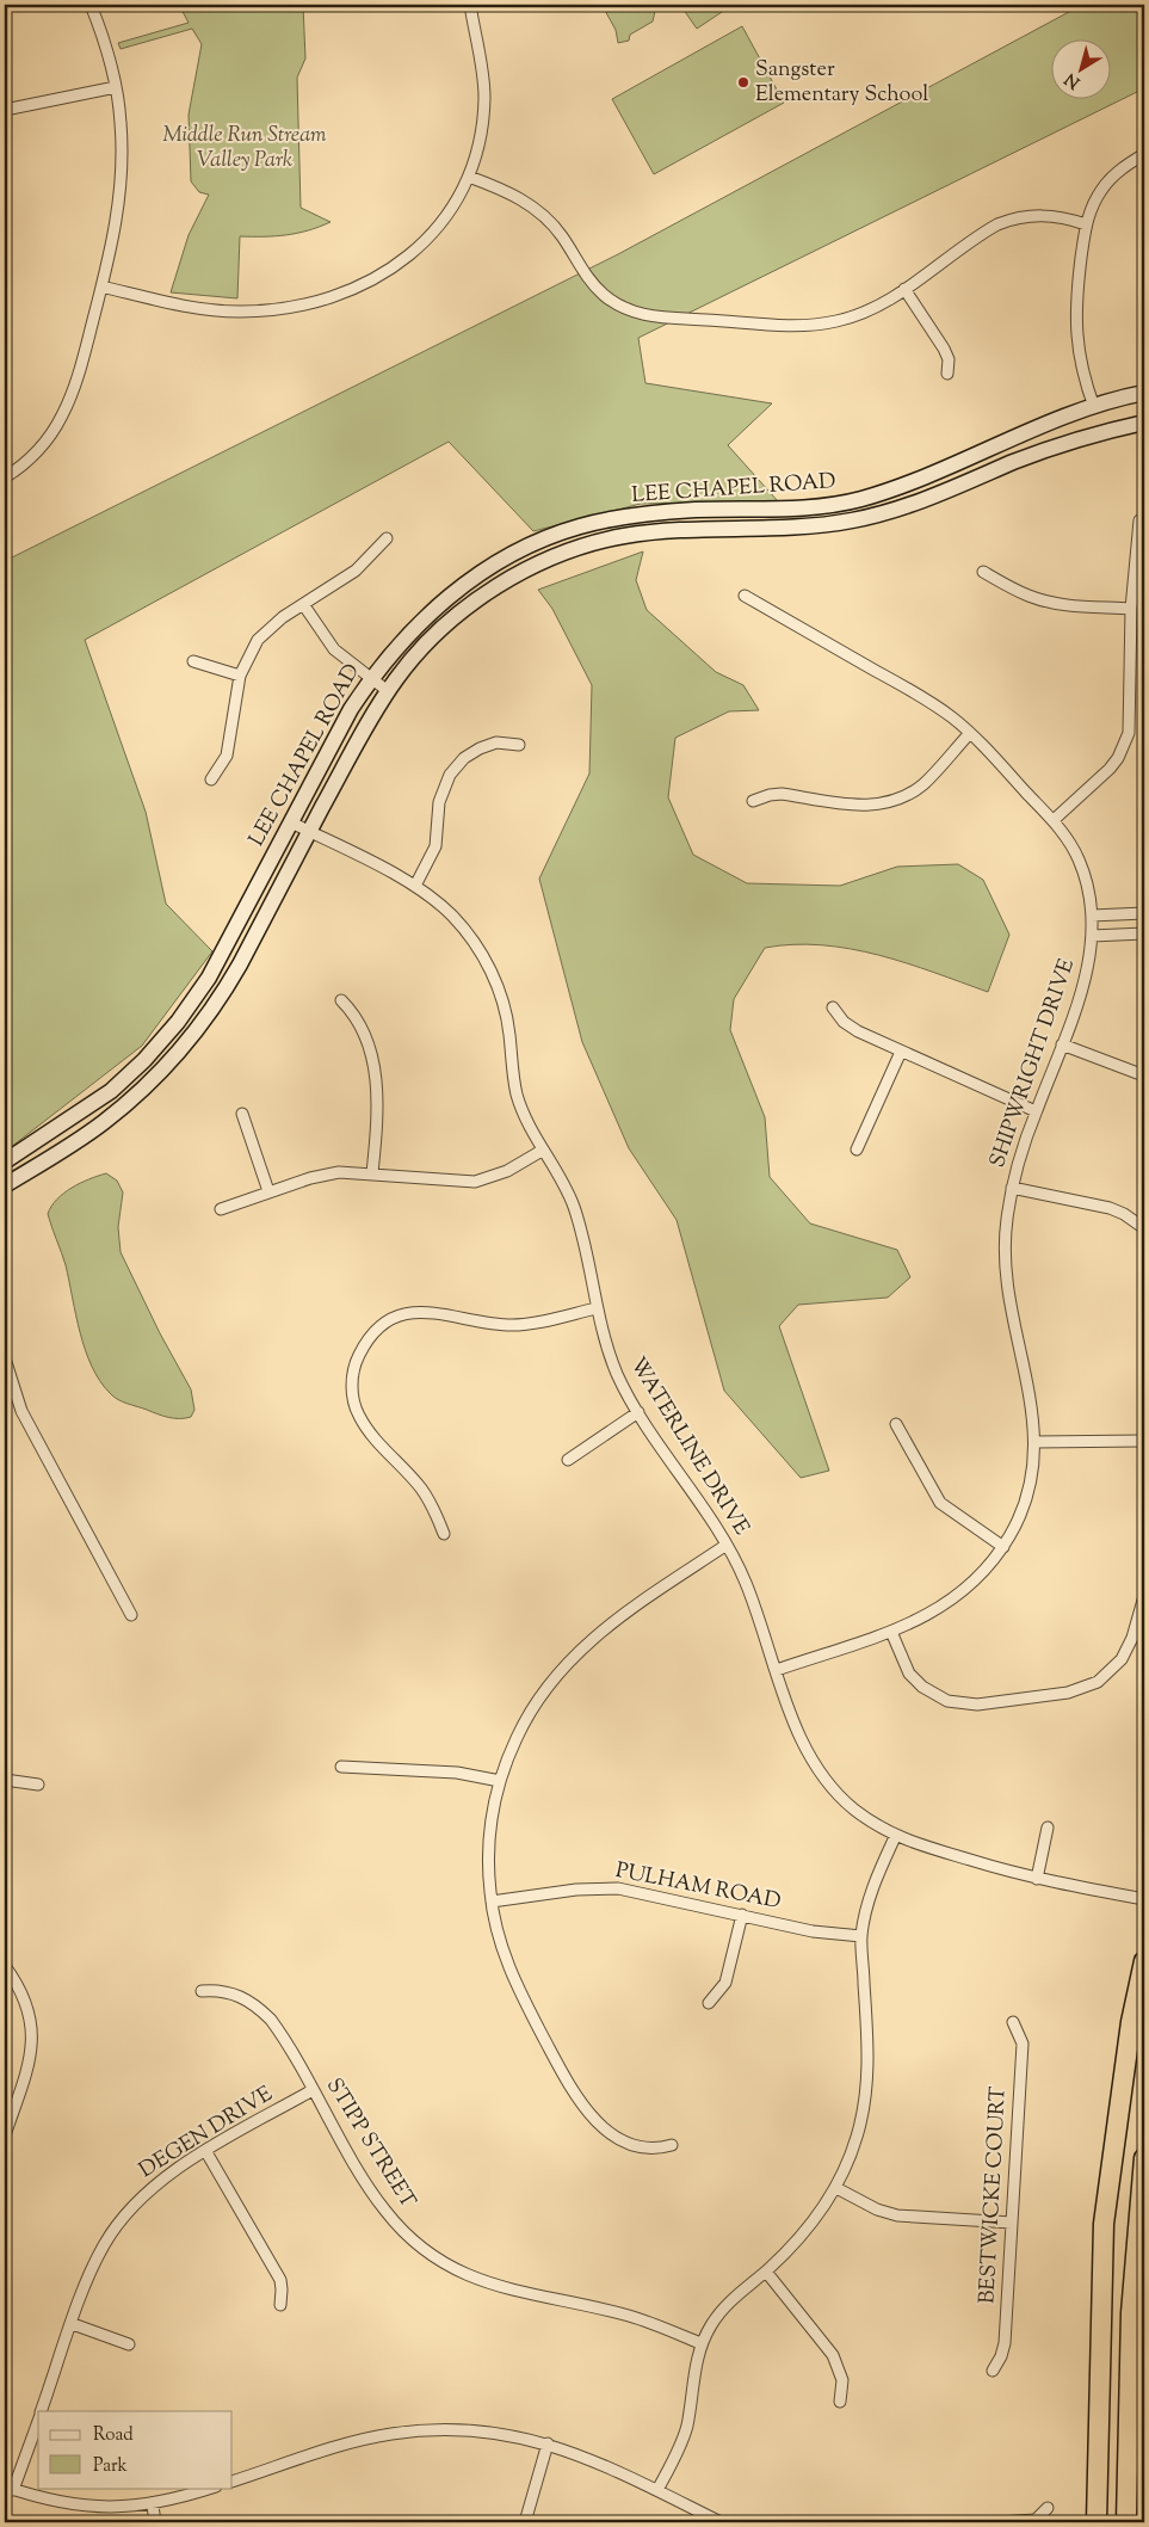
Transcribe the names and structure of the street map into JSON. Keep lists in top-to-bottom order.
{
  "streets": {
    "main road": ["LEE CHAPEL ROAD"],
    "street": [
      "SHIPWRIGHT DRIVE",
      "WATERLINE DRIVE",
      "PULHAM ROAD",
      "DEGEN DRIVE",
      "STIPP STREET",
      "BESTWICKE COURT"
    ]
  },
  "crossings": [
    ["LEE CHAPEL ROAD", "WATERLINE DRIVE"],
    ["SHIPWRIGHT DRIVE", "WATERLINE DRIVE"],
    ["DEGEN DRIVE", "STIPP STREET"]
  ],
  "parks": ["Middle Run Stream Valley Park"],
  "places": ["Sangster Elementary School"],
  "legend": ["Road", "Park"],
  "north": "bottom left"
}
